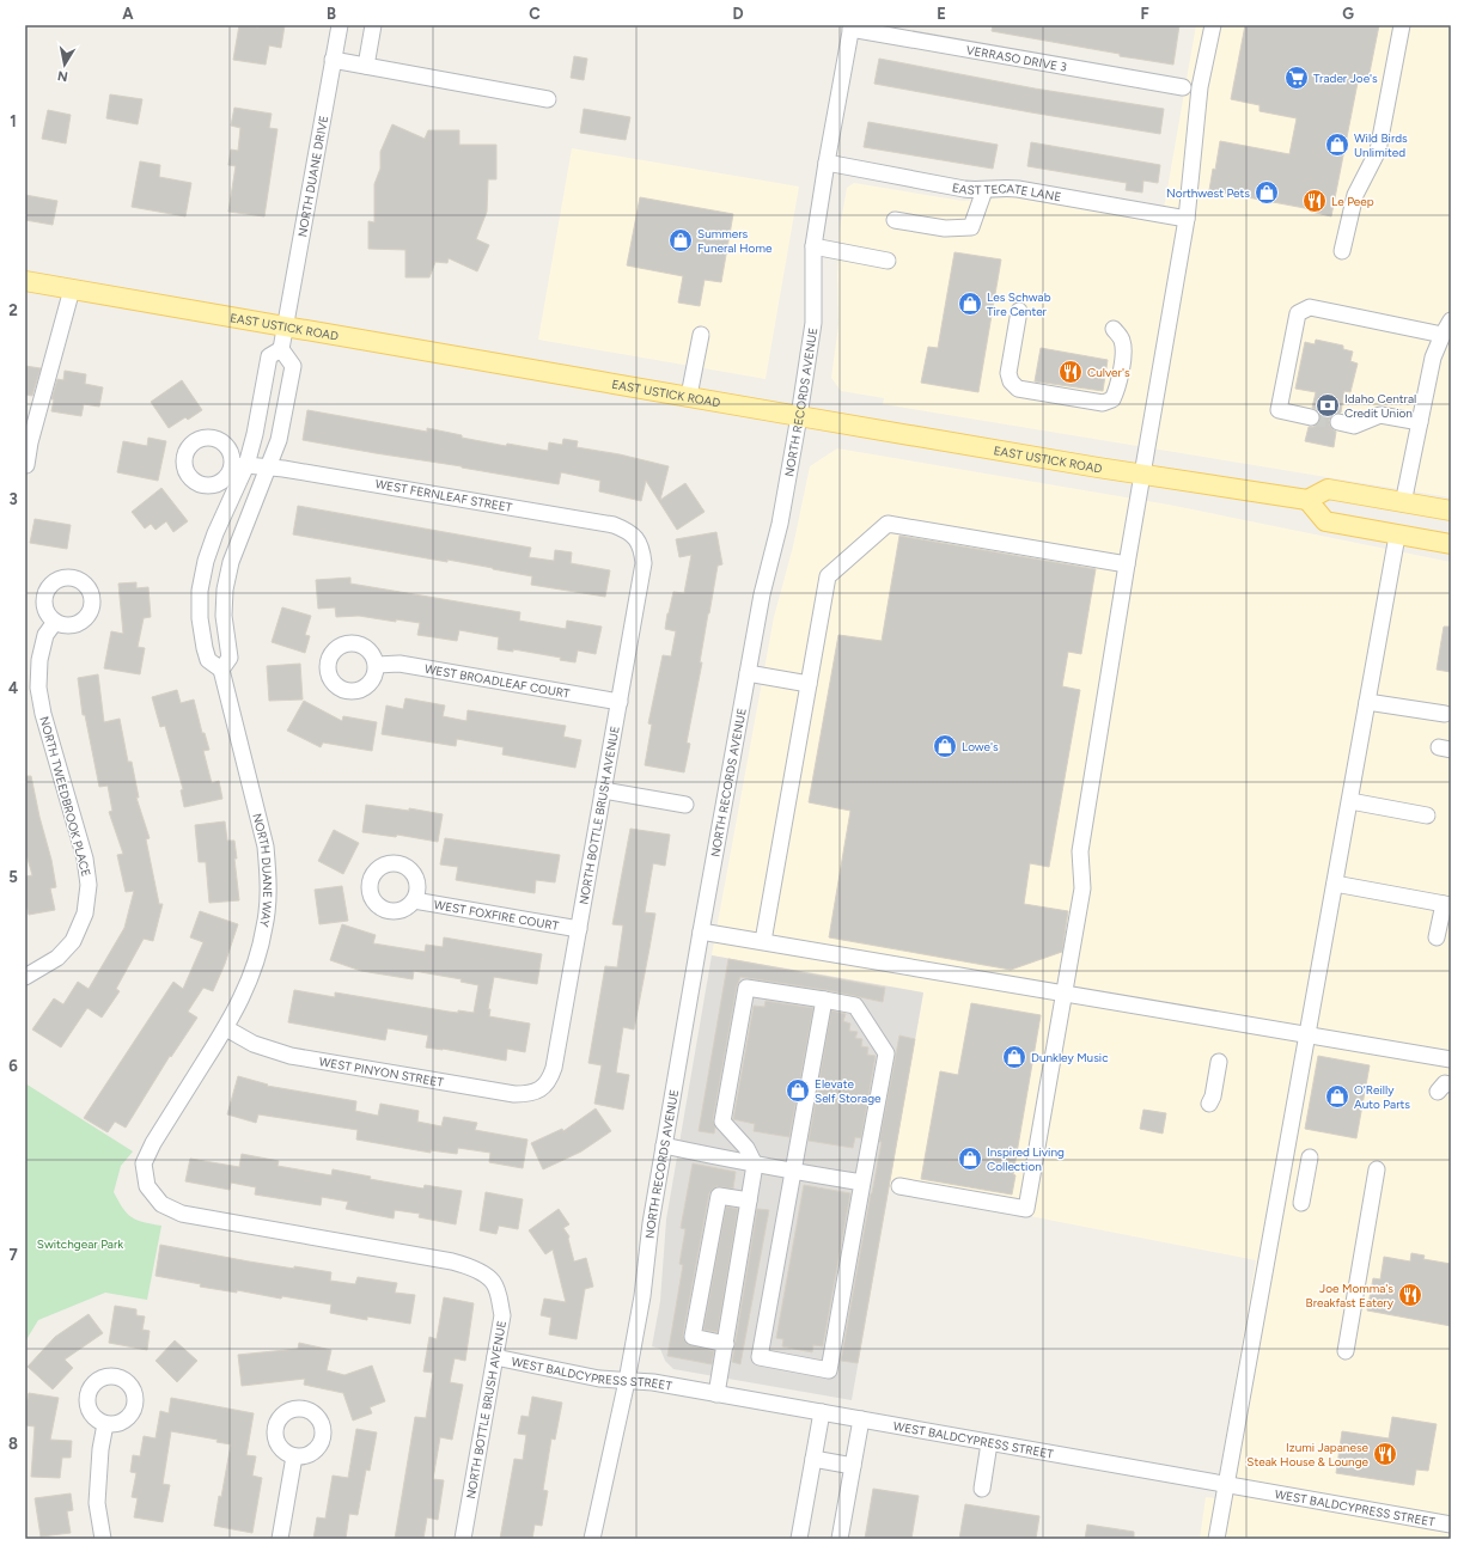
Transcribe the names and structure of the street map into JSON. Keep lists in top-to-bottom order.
{
  "streets": {
    "main road": ["EAST USTICK ROAD"],
    "street": [
      "VERRASO DRIVE 3",
      "NORTH DUANE DRIVE",
      "EAST TECATE LANE",
      "NORTH RECORDS AVENUE",
      "WEST FERNLEAF STREET",
      "WEST BROADLEAF COURT",
      "NORTH TWEEDBROOK PLACE",
      "NORTH BOTTLE BRUSH AVENUE",
      "NORTH DUANE WAY",
      "WEST FOXFIRE COURT",
      "WEST PINYON STREET",
      "WEST BALDCYPRESS STREET"
    ]
  },
  "crossings": [
    ["VERRASO DRIVE 3", "NORTH RECORDS AVENUE"],
    ["NORTH DUANE DRIVE", "EAST USTICK ROAD"],
    ["EAST TECATE LANE", "NORTH RECORDS AVENUE"],
    ["EAST USTICK ROAD", "NORTH RECORDS AVENUE"],
    ["NORTH RECORDS AVENUE", "WEST BALDCYPRESS STREET"],
    ["WEST FERNLEAF STREET", "NORTH BOTTLE BRUSH AVENUE"],
    ["WEST FERNLEAF STREET", "NORTH DUANE WAY"],
    ["WEST BROADLEAF COURT", "NORTH BOTTLE BRUSH AVENUE"],
    ["NORTH BOTTLE BRUSH AVENUE", "NORTH DUANE WAY"],
    ["NORTH BOTTLE BRUSH AVENUE", "WEST FOXFIRE COURT"],
    ["NORTH BOTTLE BRUSH AVENUE", "WEST PINYON STREET"],
    ["NORTH BOTTLE BRUSH AVENUE", "WEST BALDCYPRESS STREET"],
    ["NORTH DUANE WAY", "WEST PINYON STREET"]
  ],
  "parks": ["Switchgear Park"],
  "places": {
    "supermarket": ["Trader Joe's"],
    "shop": [
      "Wild Birds Unlimited",
      "Northwest Pets",
      "Summers Funeral Home",
      "Les Schwab Tire Center",
      "Lowe's",
      "Dunkley Music",
      "Elevate Self Storage",
      "O'Reilly Auto Parts",
      "Inspired Living Collection"
    ],
    "restaurant": [
      "Le Peep",
      "Culver's",
      "Joe Momma's Breakfast Eatery",
      "Izumi Japanese Steak House & Lounge"
    ],
    "bank": ["Idaho Central Credit Union"]
  },
  "north": "bottom",
  "grid": {
    "columns": [
      "A",
      "B",
      "C",
      "D",
      "E",
      "F",
      "G"
    ],
    "rows": [
      "1",
      "2",
      "3",
      "4",
      "5",
      "6",
      "7",
      "8"
    ]
  }
}
